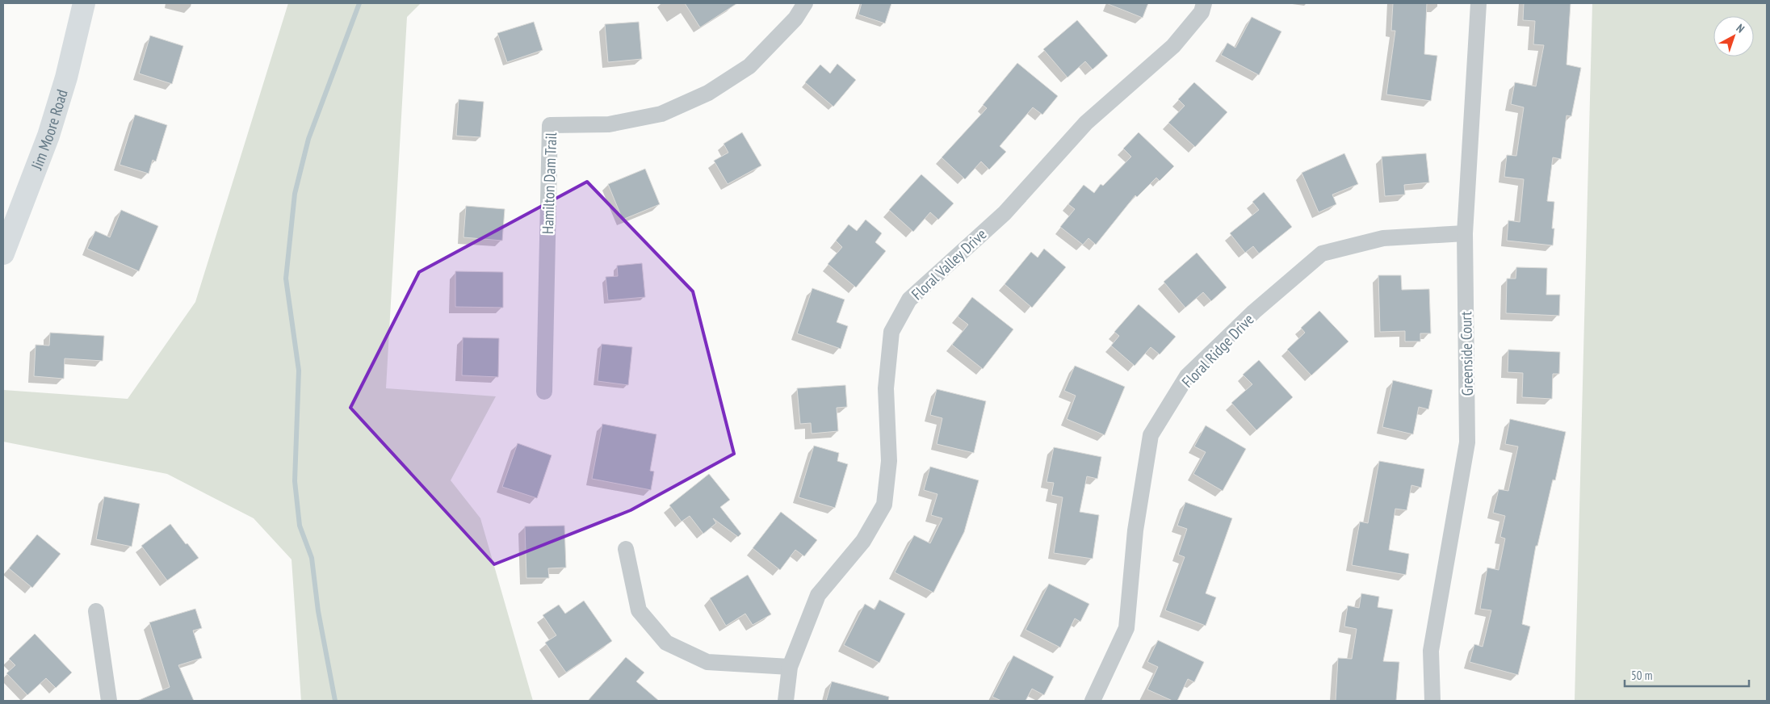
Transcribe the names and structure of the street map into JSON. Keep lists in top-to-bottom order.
{
  "streets": {
    "street": [
      "Jim Moore Road",
      "Hamilton Dam Trail",
      "Floral Valley Drive",
      "Floral Ridge Drive",
      "Greenside Court"
    ]
  },
  "crossings": [
    ["Floral Ridge Drive", "Greenside Court"]
  ],
  "scale_bar": "50 m",
  "north": "top right"
}
